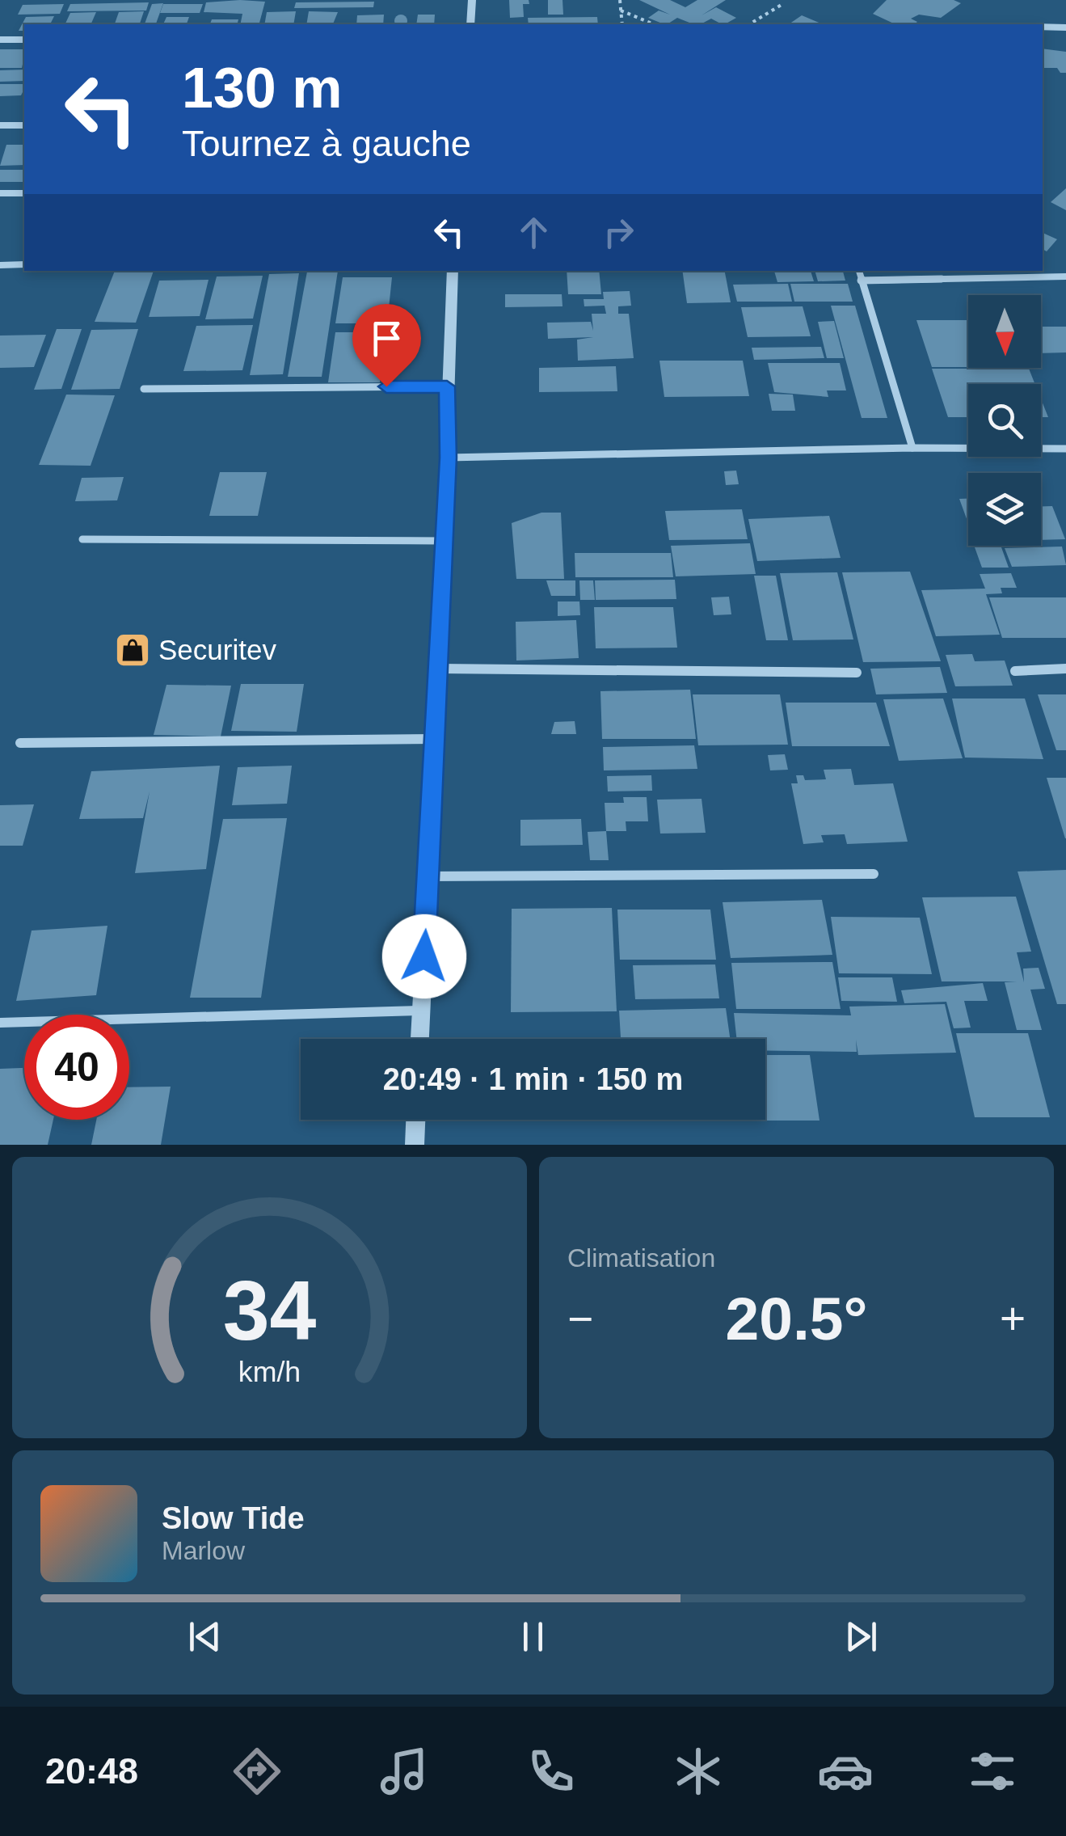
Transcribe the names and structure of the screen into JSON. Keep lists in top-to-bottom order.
{
  "places": {
    "shop": ["Securitev"]
  },
  "north": "bottom",
  "page": {
    "turn": ["130 m", "Tournez à gauche"],
    "limit": "40",
    "trip": "20:49 · 1 min · 150 m",
    "tile": "Climatisation",
    "heat": ["−", "20.5°", "+"],
    "song": ["Slow Tide", "Marlow"],
    "tabs": "20:48",
    "gauge": ["34", "km/h"]
  }
}
